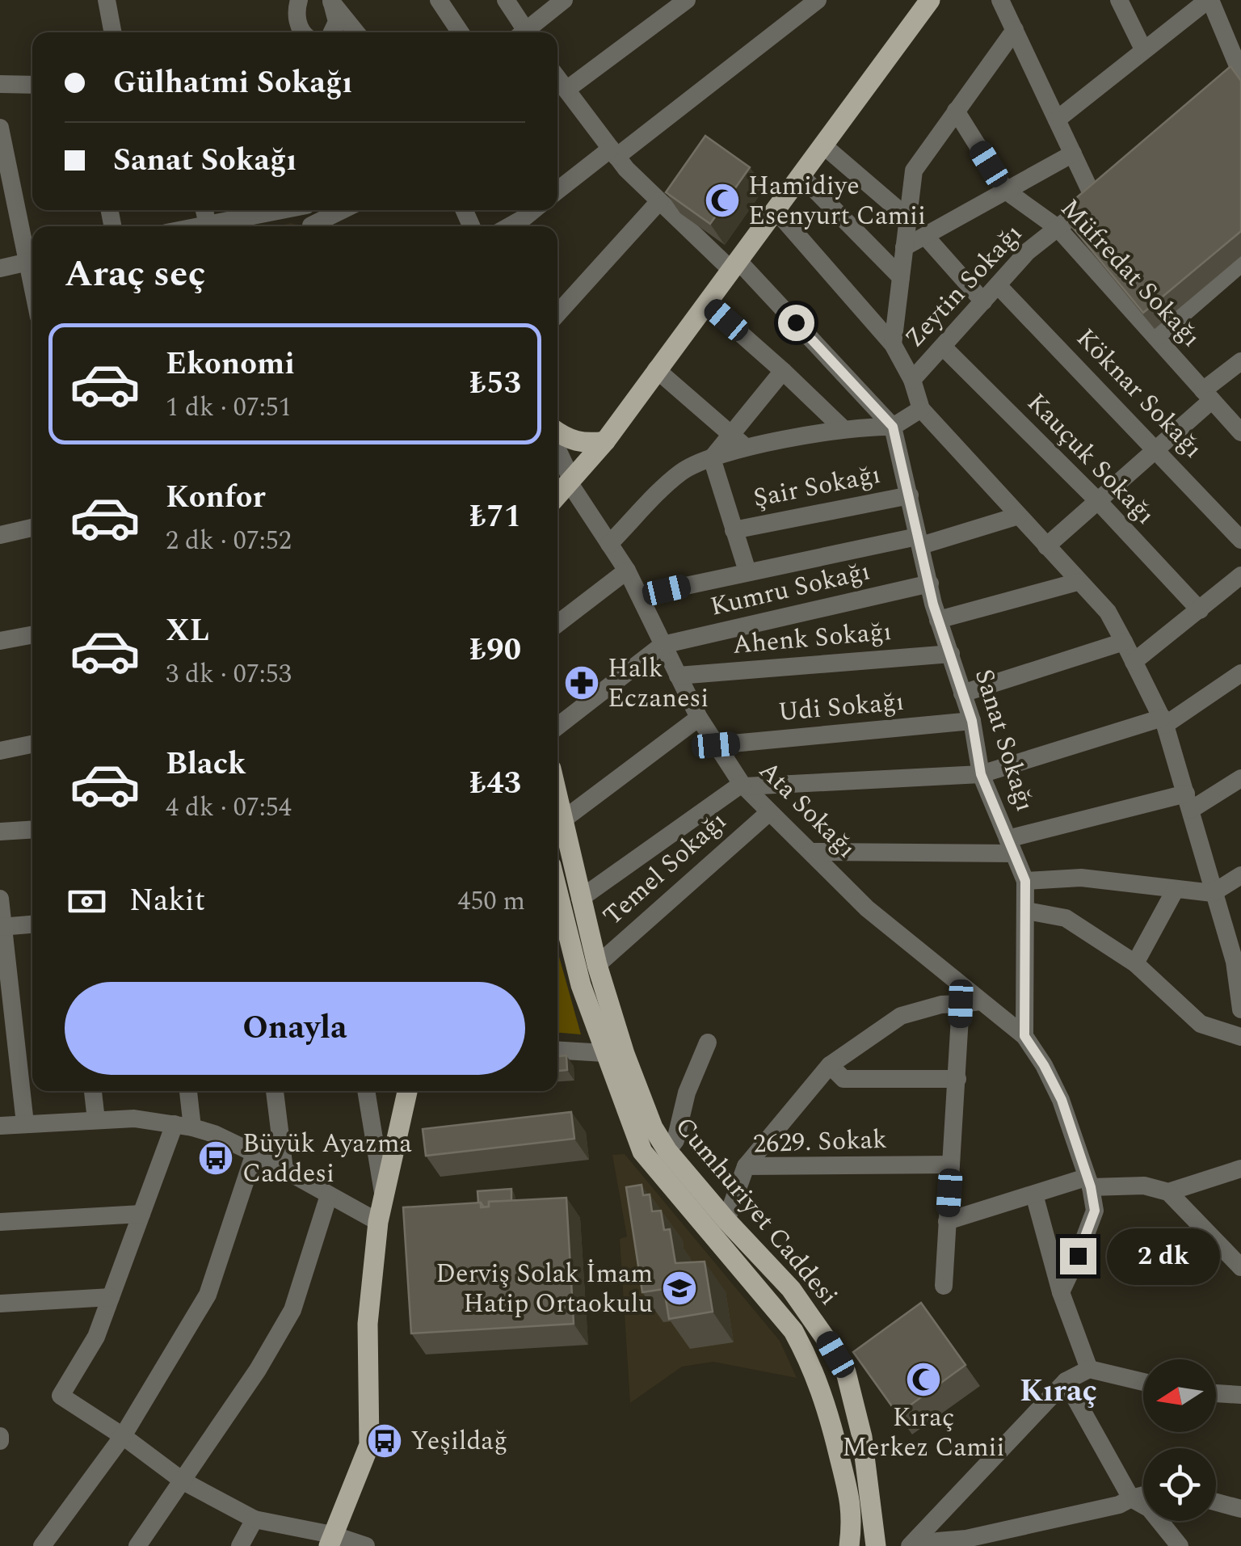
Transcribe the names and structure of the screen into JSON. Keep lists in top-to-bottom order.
{
  "streets": {
    "main road": ["Cumhuriyet Caddesi"],
    "street": [
      "Müfredat Sokağı",
      "Zeytin Sokağı",
      "Köknar Sokağı",
      "Kauçuk Sokağı",
      "Şair Sokağı",
      "Kumru Sokağı",
      "Ahenk Sokağı",
      "Udi Sokağı",
      "Sanat Sokağı",
      "Ata Sokağı",
      "Temel Sokağı",
      "2629. Sokak"
    ]
  },
  "crossings": [
    ["Müfredat Sokağı", "Zeytin Sokağı"],
    ["Zeytin Sokağı", "Köknar Sokağı"],
    ["Zeytin Sokağı", "Kauçuk Sokağı"],
    ["Şair Sokağı", "Sanat Sokağı"],
    ["Kumru Sokağı", "Sanat Sokağı"],
    ["Kumru Sokağı", "Ata Sokağı"],
    ["Ahenk Sokağı", "Sanat Sokağı"],
    ["Ahenk Sokağı", "Ata Sokağı"],
    ["Udi Sokağı", "Sanat Sokağı"],
    ["Udi Sokağı", "Ata Sokağı"],
    ["Sanat Sokağı", "Ata Sokağı"],
    ["Ata Sokağı", "Temel Sokağı"],
    ["Temel Sokağı", "Cumhuriyet Caddesi"],
    ["2629. Sokak", "Cumhuriyet Caddesi"]
  ],
  "districts": ["Kıraç"],
  "places": {
    "mosque": ["Hamidiye Esenyurt Camii", "Kıraç Merkez Camii"],
    "pharmacy": ["Halk Eczanesi"],
    "bus stop": ["Büyük Ayazma Caddesi", "Yeşildağ"],
    "school or university": ["Derviş Solak İmam Hatip Ortaokulu"]
  },
  "north": "left",
  "page": {
    "banner": ["Gülhatmi Sokağı", "Sanat Sokağı"],
    "heading": "Araç seç",
    "list": [
      {
        "name": "Ekonomi",
        "note": "1 dk · 07:51",
        "value": "₺53"
      },
      {
        "name": "Konfor",
        "note": "2 dk · 07:52",
        "value": "₺71"
      },
      {
        "name": "XL",
        "note": "3 dk · 07:53",
        "value": "₺90"
      },
      {
        "name": "Black",
        "note": "4 dk · 07:54",
        "value": "₺43"
      }
    ],
    "pay": ["Nakit", "450 m"],
    "buttons": "Onayla",
    "bubble": "2 dk"
  }
}
